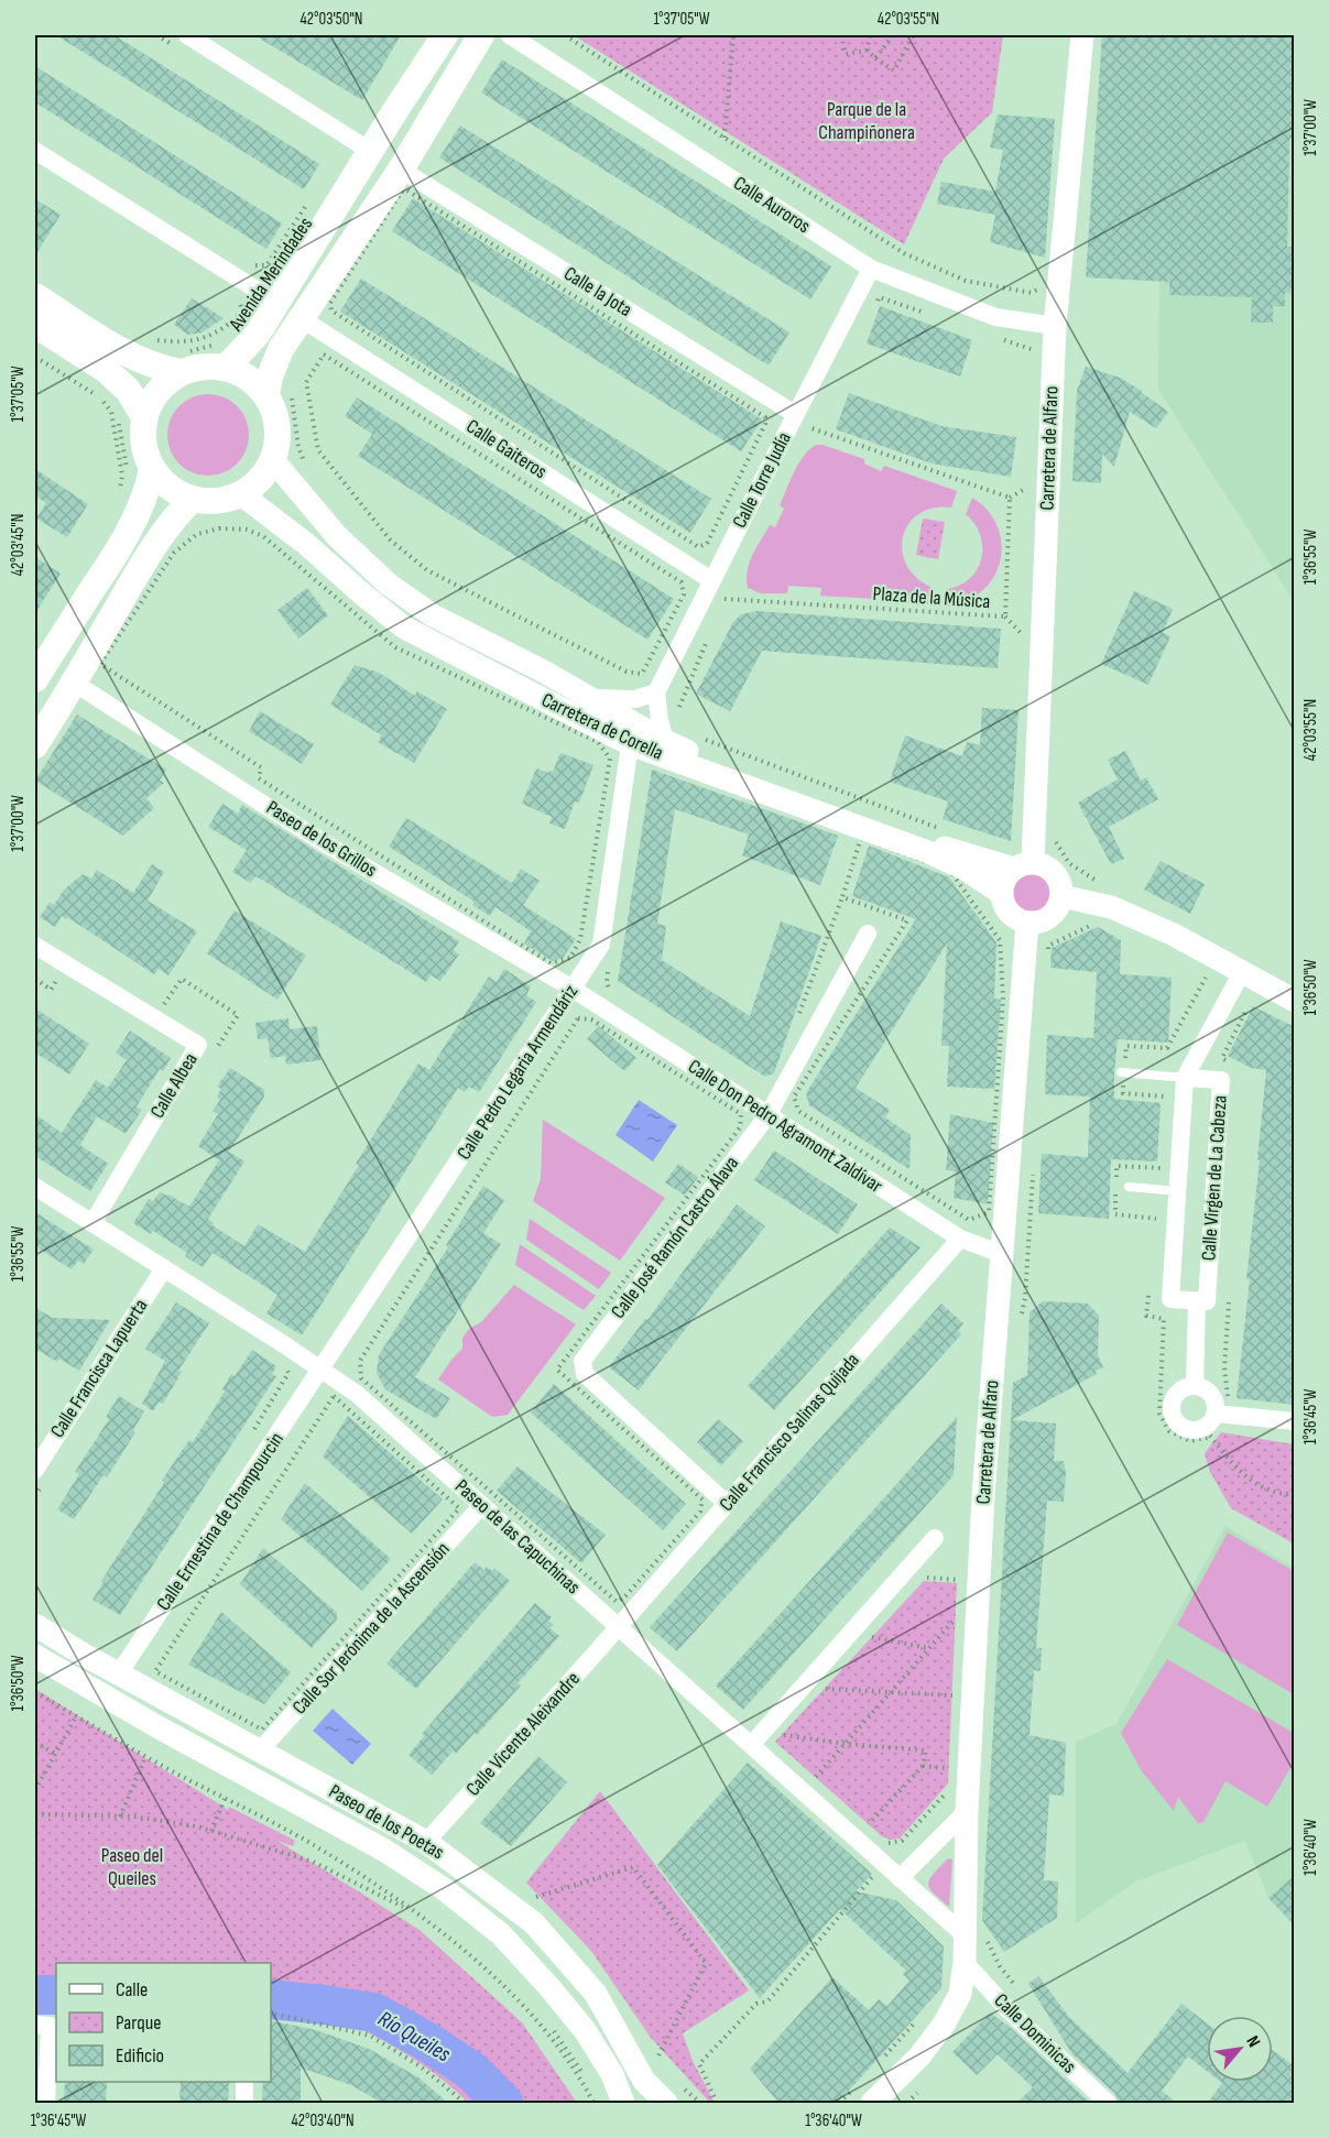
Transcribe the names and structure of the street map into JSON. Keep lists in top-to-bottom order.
{
  "streets": {
    "main road": ["Avenida Merindades"],
    "street": [
      "Calle Auroros",
      "Calle la Jota",
      "Carretera de Alfaro",
      "Calle Gaiteros",
      "Calle Torre Judía",
      "Carretera de Corella",
      "Paseo de los Grillos",
      "Calle Pedro Legaria Armendáriz",
      "Calle Albea",
      "Calle Don Pedro Agramont Zaldívar",
      "Calle Virgen de La Cabeza",
      "Calle José Ramón Castro Álava",
      "Calle Francisca Lapuerta",
      "Calle Francisco Salinas Quijada",
      "Calle Ernestina de Champourcin",
      "Paseo de las Capuchinas",
      "Calle Sor Jerónima de la Ascensión",
      "Calle Vicente Aleixandre",
      "Paseo de los Poetas",
      "Calle Dominicas"
    ],
    "path": ["Plaza de la Música"]
  },
  "crossings": [
    ["Calle Auroros", "Carretera de Alfaro"],
    ["Calle Auroros", "Calle Torre Judía"],
    ["Avenida Merindades", "Carretera de Corella"],
    ["Calle la Jota", "Calle Torre Judía"],
    ["Carretera de Alfaro", "Carretera de Corella"],
    ["Carretera de Alfaro", "Calle Don Pedro Agramont Zaldívar"],
    ["Carretera de Alfaro", "Paseo de las Capuchinas"],
    ["Carretera de Alfaro", "Calle Dominicas"],
    ["Calle Gaiteros", "Calle Torre Judía"],
    ["Carretera de Corella", "Calle Pedro Legaria Armendáriz"],
    ["Paseo de los Grillos", "Calle Pedro Legaria Armendáriz"],
    ["Paseo de los Grillos", "Calle Don Pedro Agramont Zaldívar"],
    ["Calle Pedro Legaria Armendáriz", "Calle Don Pedro Agramont Zaldívar"],
    ["Calle Pedro Legaria Armendáriz", "Calle Ernestina de Champourcin"],
    ["Calle Pedro Legaria Armendáriz", "Paseo de las Capuchinas"],
    ["Calle Albea", "Paseo de las Capuchinas"],
    ["Calle Don Pedro Agramont Zaldívar", "Calle José Ramón Castro Álava"],
    ["Calle Don Pedro Agramont Zaldívar", "Calle Francisco Salinas Quijada"],
    ["Calle José Ramón Castro Álava", "Calle Francisco Salinas Quijada"],
    ["Calle Francisca Lapuerta", "Paseo de las Capuchinas"],
    ["Calle Francisco Salinas Quijada", "Paseo de las Capuchinas"],
    ["Calle Francisco Salinas Quijada", "Calle Vicente Aleixandre"],
    ["Calle Ernestina de Champourcin", "Paseo de las Capuchinas"],
    ["Calle Ernestina de Champourcin", "Paseo de los Poetas"],
    ["Paseo de las Capuchinas", "Calle Sor Jerónima de la Ascensión"],
    ["Paseo de las Capuchinas", "Calle Vicente Aleixandre"],
    ["Calle Sor Jerónima de la Ascensión", "Paseo de los Poetas"],
    ["Calle Vicente Aleixandre", "Paseo de los Poetas"]
  ],
  "water": ["Río Queiles"],
  "parks": ["Parque de la Champiñonera", "Paseo del Queiles"],
  "legend": ["Calle", "Parque", "Edificio"],
  "north": "top right",
  "coordinates": [
    "42°03'50\"N",
    "1°37'05\"W",
    "42°03'55\"N",
    "1°37'00\"W",
    "42°03'45\"N",
    "1°36'55\"W",
    "1°36'50\"W",
    "1°36'45\"W",
    "1°36'40\"W",
    "42°03'40\"N"
  ]
}
